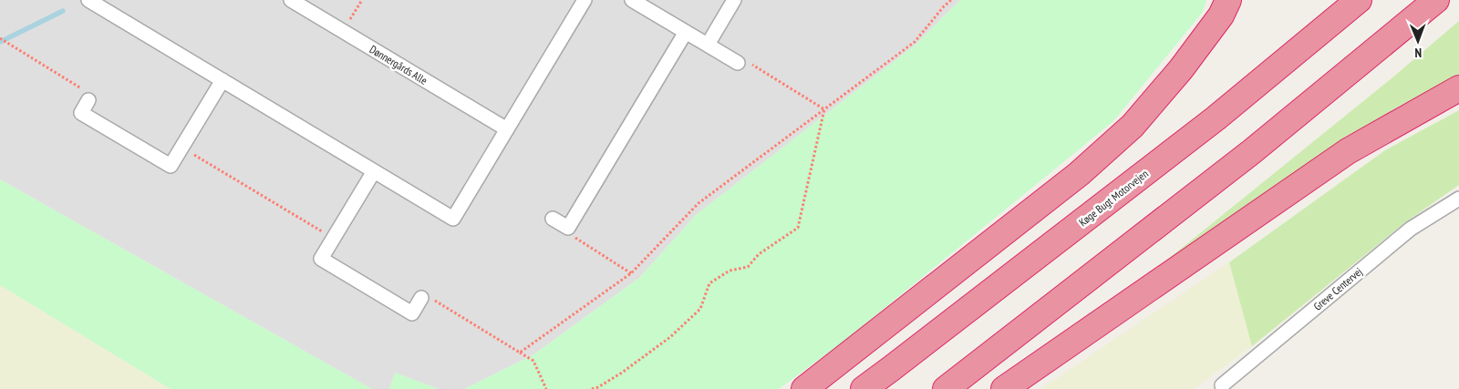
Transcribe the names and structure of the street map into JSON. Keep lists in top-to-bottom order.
{
  "streets": {
    "highway": ["Køge Bugt Motorvejen"],
    "street": ["Dønnergårds Alle", "Greve Centervej"]
  },
  "north": "bottom"
}
